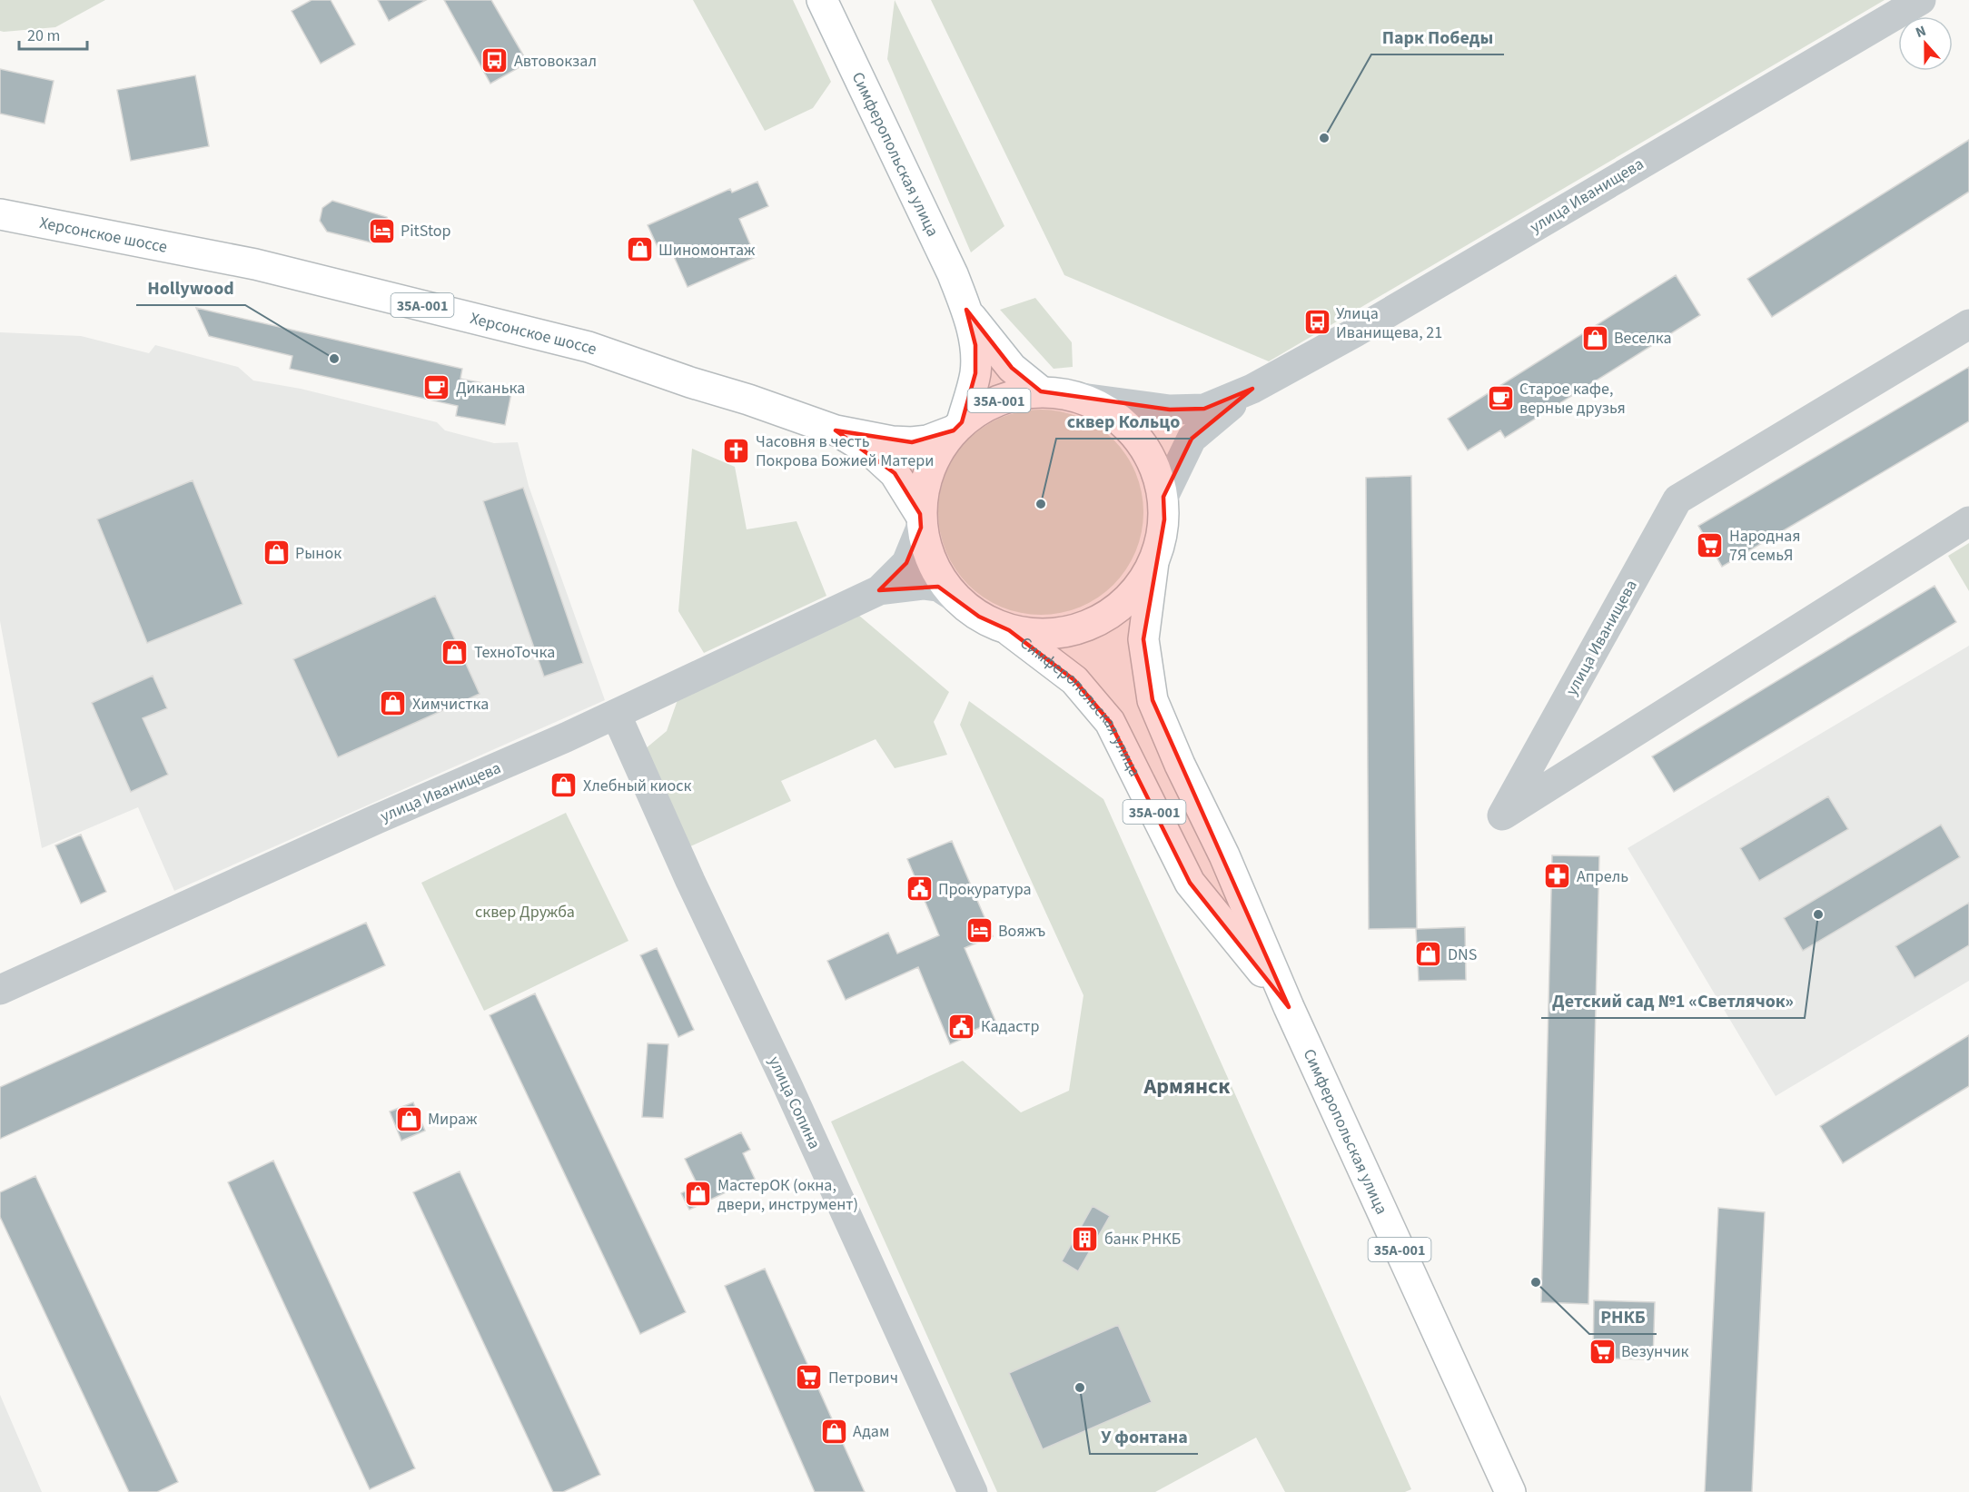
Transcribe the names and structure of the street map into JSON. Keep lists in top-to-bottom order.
{
  "streets": {
    "main road": ["Симферопольская улица", "Херсонское шоссе", "35А-001"],
    "street": ["улица Иванищева", "улица Сопина"]
  },
  "crossings": [
    ["Симферопольская улица", "Херсонское шоссе"],
    ["Симферопольская улица", "35А-001"],
    ["улица Иванищева", "Херсонское шоссе"],
    ["улица Иванищева", "35А-001"],
    ["улица Иванищева", "улица Сопина"],
    ["Херсонское шоссе", "35А-001"]
  ],
  "districts": ["Армянск"],
  "parks": ["сквер Дружба"],
  "places": {
    "bus stop": ["Автовокзал", "Улица Иванищева, 21"],
    "other": [
      "Парк Победы",
      "Hollywood",
      "сквер Кольцо",
      "Детский сад №1 «Светлячок»",
      "РНКБ",
      "У фонтана"
    ],
    "hotel": ["PitStop", "Вояжъ"],
    "shop": [
      "Шиномонтаж",
      "Веселка",
      "Рынок",
      "ТехноТочка",
      "Химчистка",
      "Хлебный киоск",
      "DNS",
      "Мираж",
      "МастерОК (окна, двери, инструмент)",
      "Адам"
    ],
    "cafe": ["Диканька", "Старое кафе, верные друзья"],
    "church": ["Часовня в честь Покрова Божией Матери"],
    "supermarket": ["Народная 7Я семьЯ", "Везунчик", "Петрович"],
    "pharmacy": ["Апрель"],
    "public building": ["Прокуратура", "Кадастр"],
    "building": ["банк РНКБ"]
  },
  "scale_bar": "20 m",
  "north": "top"
}
